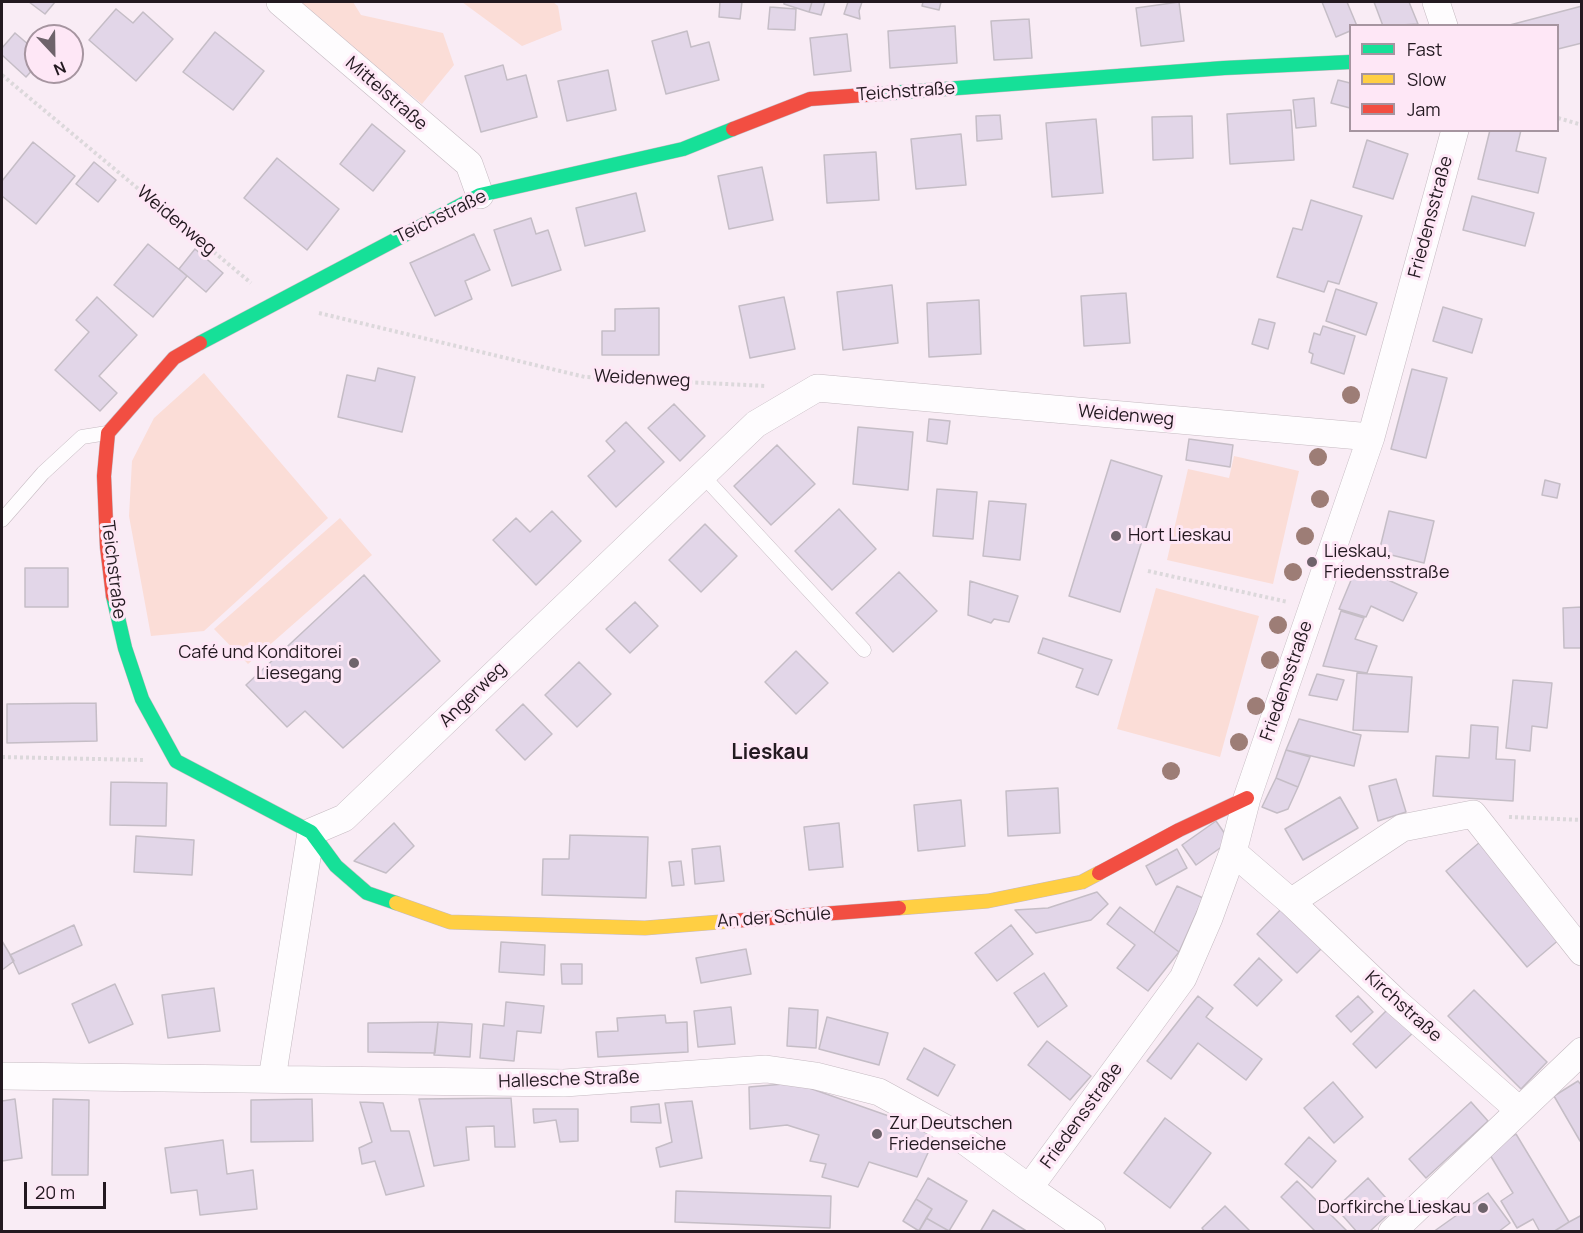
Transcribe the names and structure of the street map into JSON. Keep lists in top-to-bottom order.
{
  "streets": {
    "street": [
      "Teichstraße",
      "Mittelstraße",
      "Friedensstraße",
      "Weidenweg",
      "Angerweg",
      "An der Schule",
      "Kirchstraße",
      "Hallesche Straße"
    ]
  },
  "crossings": [
    ["Teichstraße", "Mittelstraße"],
    ["Teichstraße", "Weidenweg"],
    ["Friedensstraße", "Weidenweg"],
    ["Friedensstraße", "An der Schule"],
    ["Friedensstraße", "Kirchstraße"],
    ["Friedensstraße", "Hallesche Straße"],
    ["Weidenweg", "Angerweg"],
    ["Angerweg", "An der Schule"]
  ],
  "districts": ["Lieskau"],
  "places": [
    "Hort Lieskau",
    "Lieskau, Friedensstraße",
    "Café und Konditorei Liesegang",
    "Zur Deutschen Friedenseiche",
    "Dorfkirche Lieskau"
  ],
  "legend": ["Fast", "Slow", "Jam"],
  "scale_bar": "20 m",
  "north": "bottom"
}
